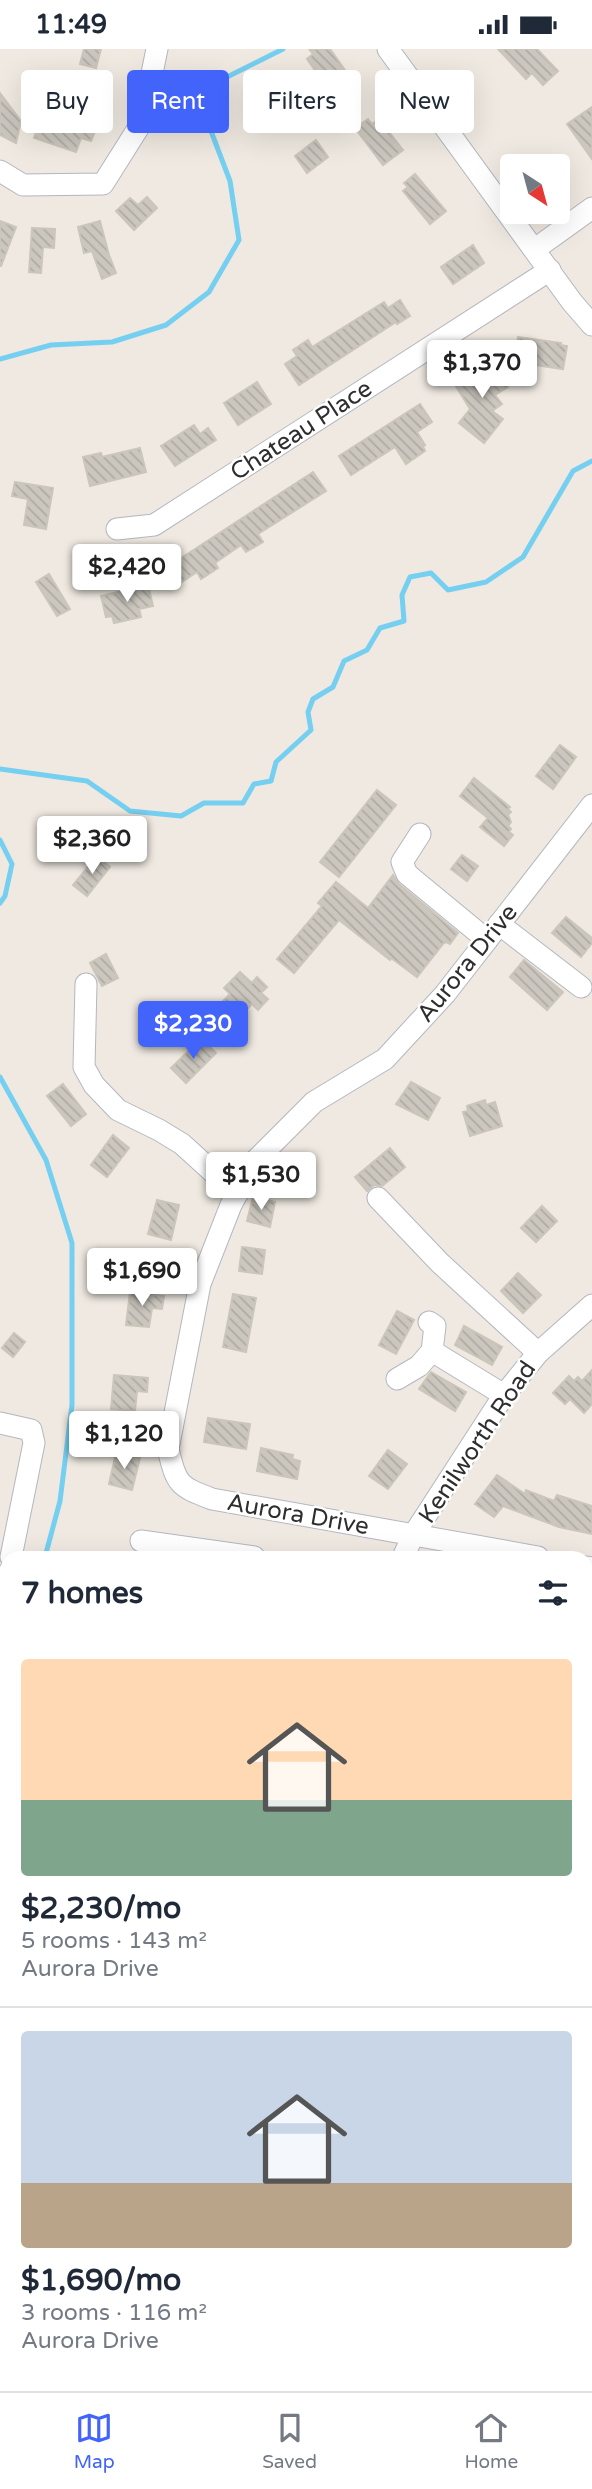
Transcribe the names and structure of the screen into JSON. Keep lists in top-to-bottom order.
{
  "streets": {
    "street": ["Chateau Place", "Aurora Drive", "Kenilworth Road"]
  },
  "crossings": [
    ["Aurora Drive", "Kenilworth Road"]
  ],
  "north": "bottom right",
  "page": {
    "status": "11:49",
    "chip": [
      "Buy",
      "Rent",
      "Filters",
      "New"
    ],
    "price": [
      "$1,370",
      "$2,420",
      "$2,360",
      "$2,230",
      "$1,530",
      "$1,690",
      "$1,120"
    ],
    "heading": "7 homes",
    "list": [
      {
        "name": "$2,230/mo",
        "note": "5 rooms · 143 m² · Aurora Drive"
      },
      {
        "name": "$1,690/mo",
        "note": "3 rooms · 116 m² · Aurora Drive"
      }
    ],
    "tabs": ["Map", "Saved", "Home"]
  }
}
